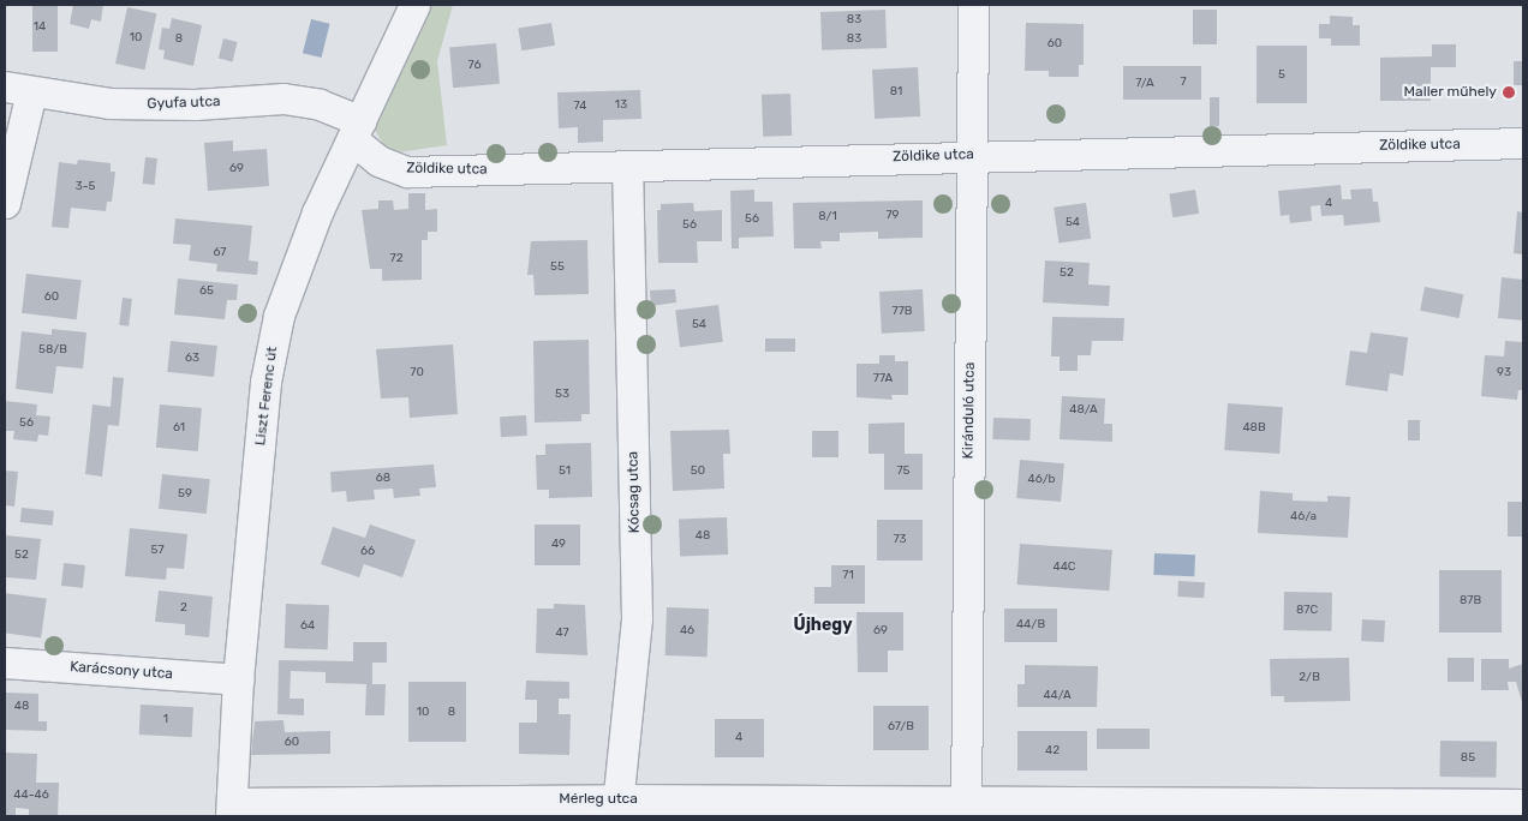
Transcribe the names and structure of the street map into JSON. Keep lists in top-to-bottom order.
{
  "streets": {
    "street": [
      "Gyufa utca",
      "Zöldike utca",
      "Liszt Ferenc út",
      "Kiránduló utca",
      "Kócsag utca",
      "Karácsony utca",
      "Mérleg utca"
    ]
  },
  "crossings": [
    ["Gyufa utca", "Zöldike utca"],
    ["Gyufa utca", "Liszt Ferenc út"],
    ["Zöldike utca", "Liszt Ferenc út"],
    ["Zöldike utca", "Kiránduló utca"],
    ["Zöldike utca", "Kócsag utca"],
    ["Liszt Ferenc út", "Karácsony utca"],
    ["Liszt Ferenc út", "Mérleg utca"],
    ["Kiránduló utca", "Mérleg utca"],
    ["Kócsag utca", "Mérleg utca"]
  ],
  "districts": ["Újhegy"],
  "places": ["Maller műhely"],
  "house_numbers": [
    "83",
    "14",
    "10",
    "8",
    "83",
    "60",
    "76",
    "5",
    "7",
    "7/A",
    "81",
    "13",
    "74",
    "69",
    "3-5",
    "4",
    "79",
    "8/1",
    "56",
    "54",
    "56",
    "67",
    "72",
    "55",
    "52",
    "65",
    "60",
    "77B",
    "54",
    "58/B",
    "63",
    "70",
    "93",
    "77A",
    "53",
    "48/A",
    "56",
    "61",
    "48B",
    "51",
    "50",
    "75",
    "68",
    "46/b",
    "59",
    "46/a",
    "48",
    "73",
    "49",
    "57",
    "66",
    "52",
    "44C",
    "71",
    "87B",
    "2",
    "87C",
    "44/B",
    "64",
    "46",
    "69",
    "47",
    "2/B",
    "44/A",
    "48",
    "10",
    "8",
    "1",
    "67/B",
    "4",
    "60",
    "42",
    "85",
    "44-46"
  ]
}
